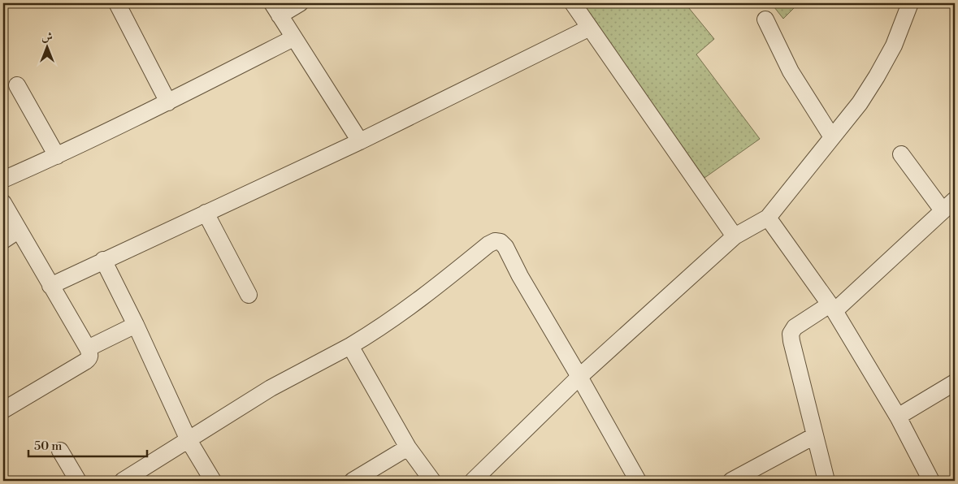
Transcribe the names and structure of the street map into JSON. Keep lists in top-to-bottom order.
{
  "scale_bar": "50 m",
  "north": "top"
}
